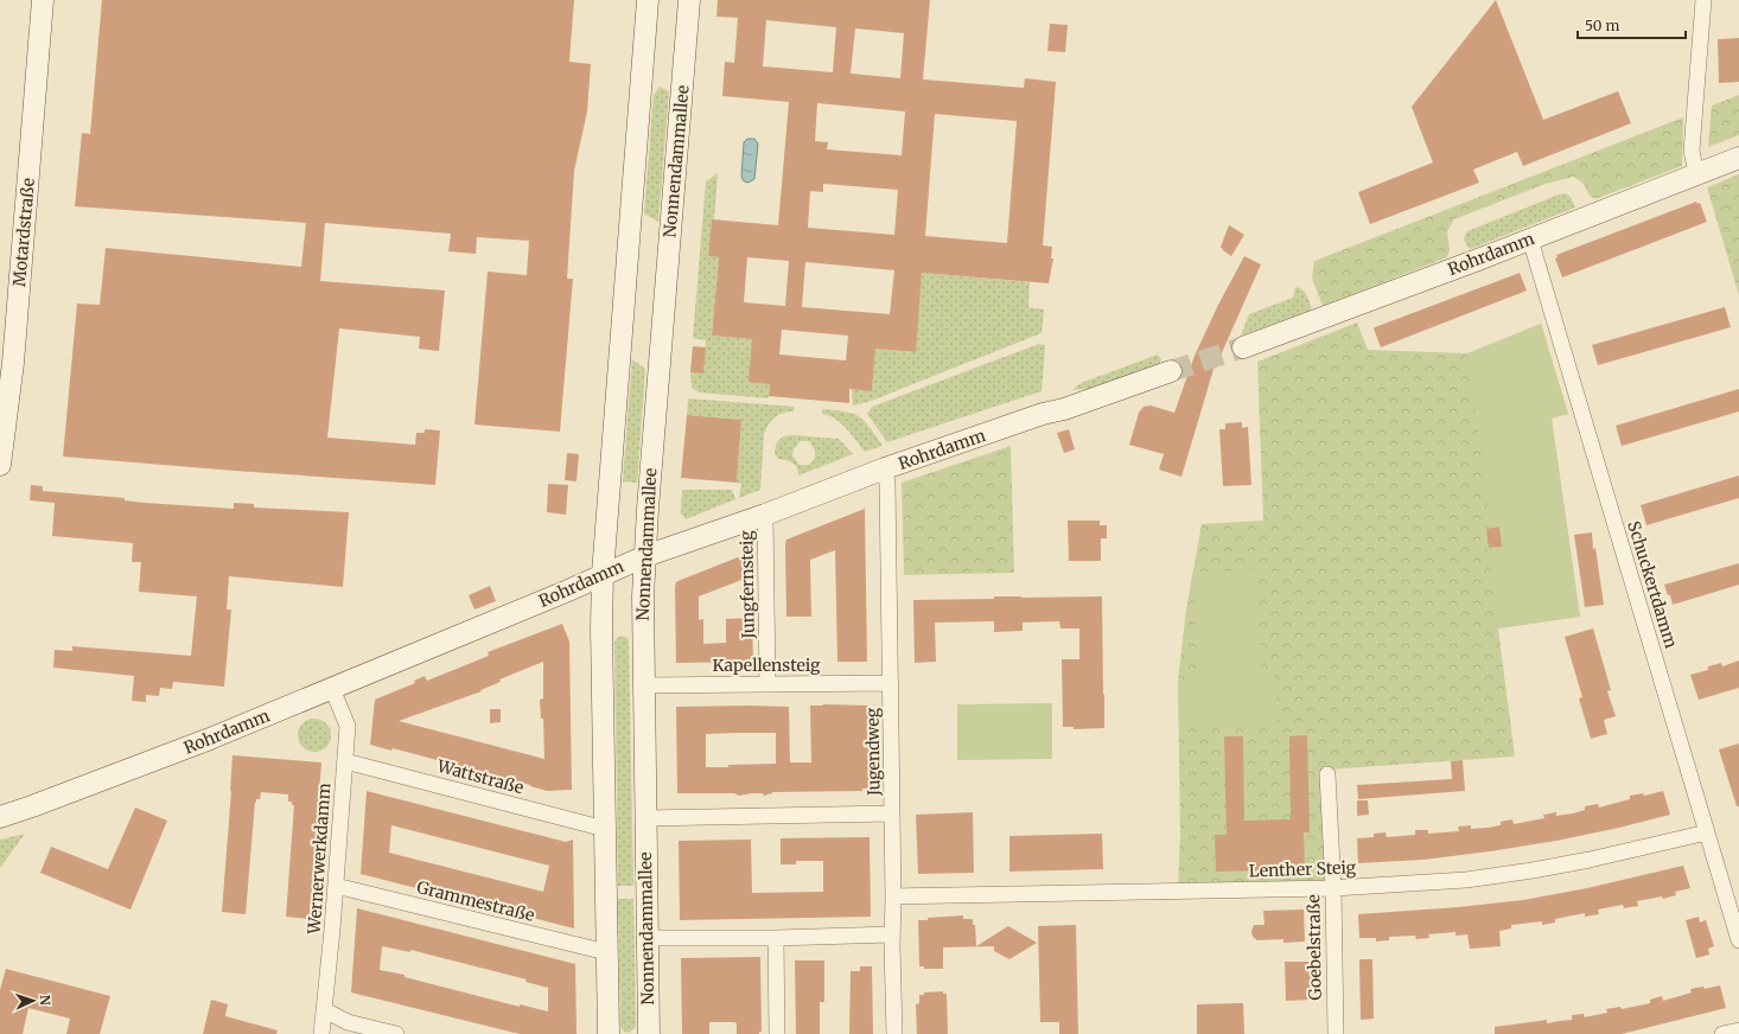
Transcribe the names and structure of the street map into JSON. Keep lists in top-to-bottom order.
{
  "streets": {
    "main road": ["Nonnendammallee", "Motardstraße", "Rohrdamm"],
    "street": [
      "Jungfernsteig",
      "Schuckertdamm",
      "Kapellensteig",
      "Jugendweg",
      "Wattstraße",
      "Wernerwerkdamm",
      "Lenther Steig",
      "Grammestraße",
      "Goebelstraße"
    ]
  },
  "crossings": [
    ["Nonnendammallee", "Rohrdamm"],
    ["Nonnendammallee", "Kapellensteig"],
    ["Rohrdamm", "Jungfernsteig"],
    ["Rohrdamm", "Schuckertdamm"],
    ["Rohrdamm", "Jugendweg"],
    ["Rohrdamm", "Wernerwerkdamm"],
    ["Jungfernsteig", "Kapellensteig"],
    ["Schuckertdamm", "Lenther Steig"],
    ["Kapellensteig", "Jugendweg"],
    ["Jugendweg", "Lenther Steig"],
    ["Wattstraße", "Wernerwerkdamm"],
    ["Wernerwerkdamm", "Grammestraße"],
    ["Lenther Steig", "Goebelstraße"]
  ],
  "scale_bar": "50 m",
  "north": "right"
}
